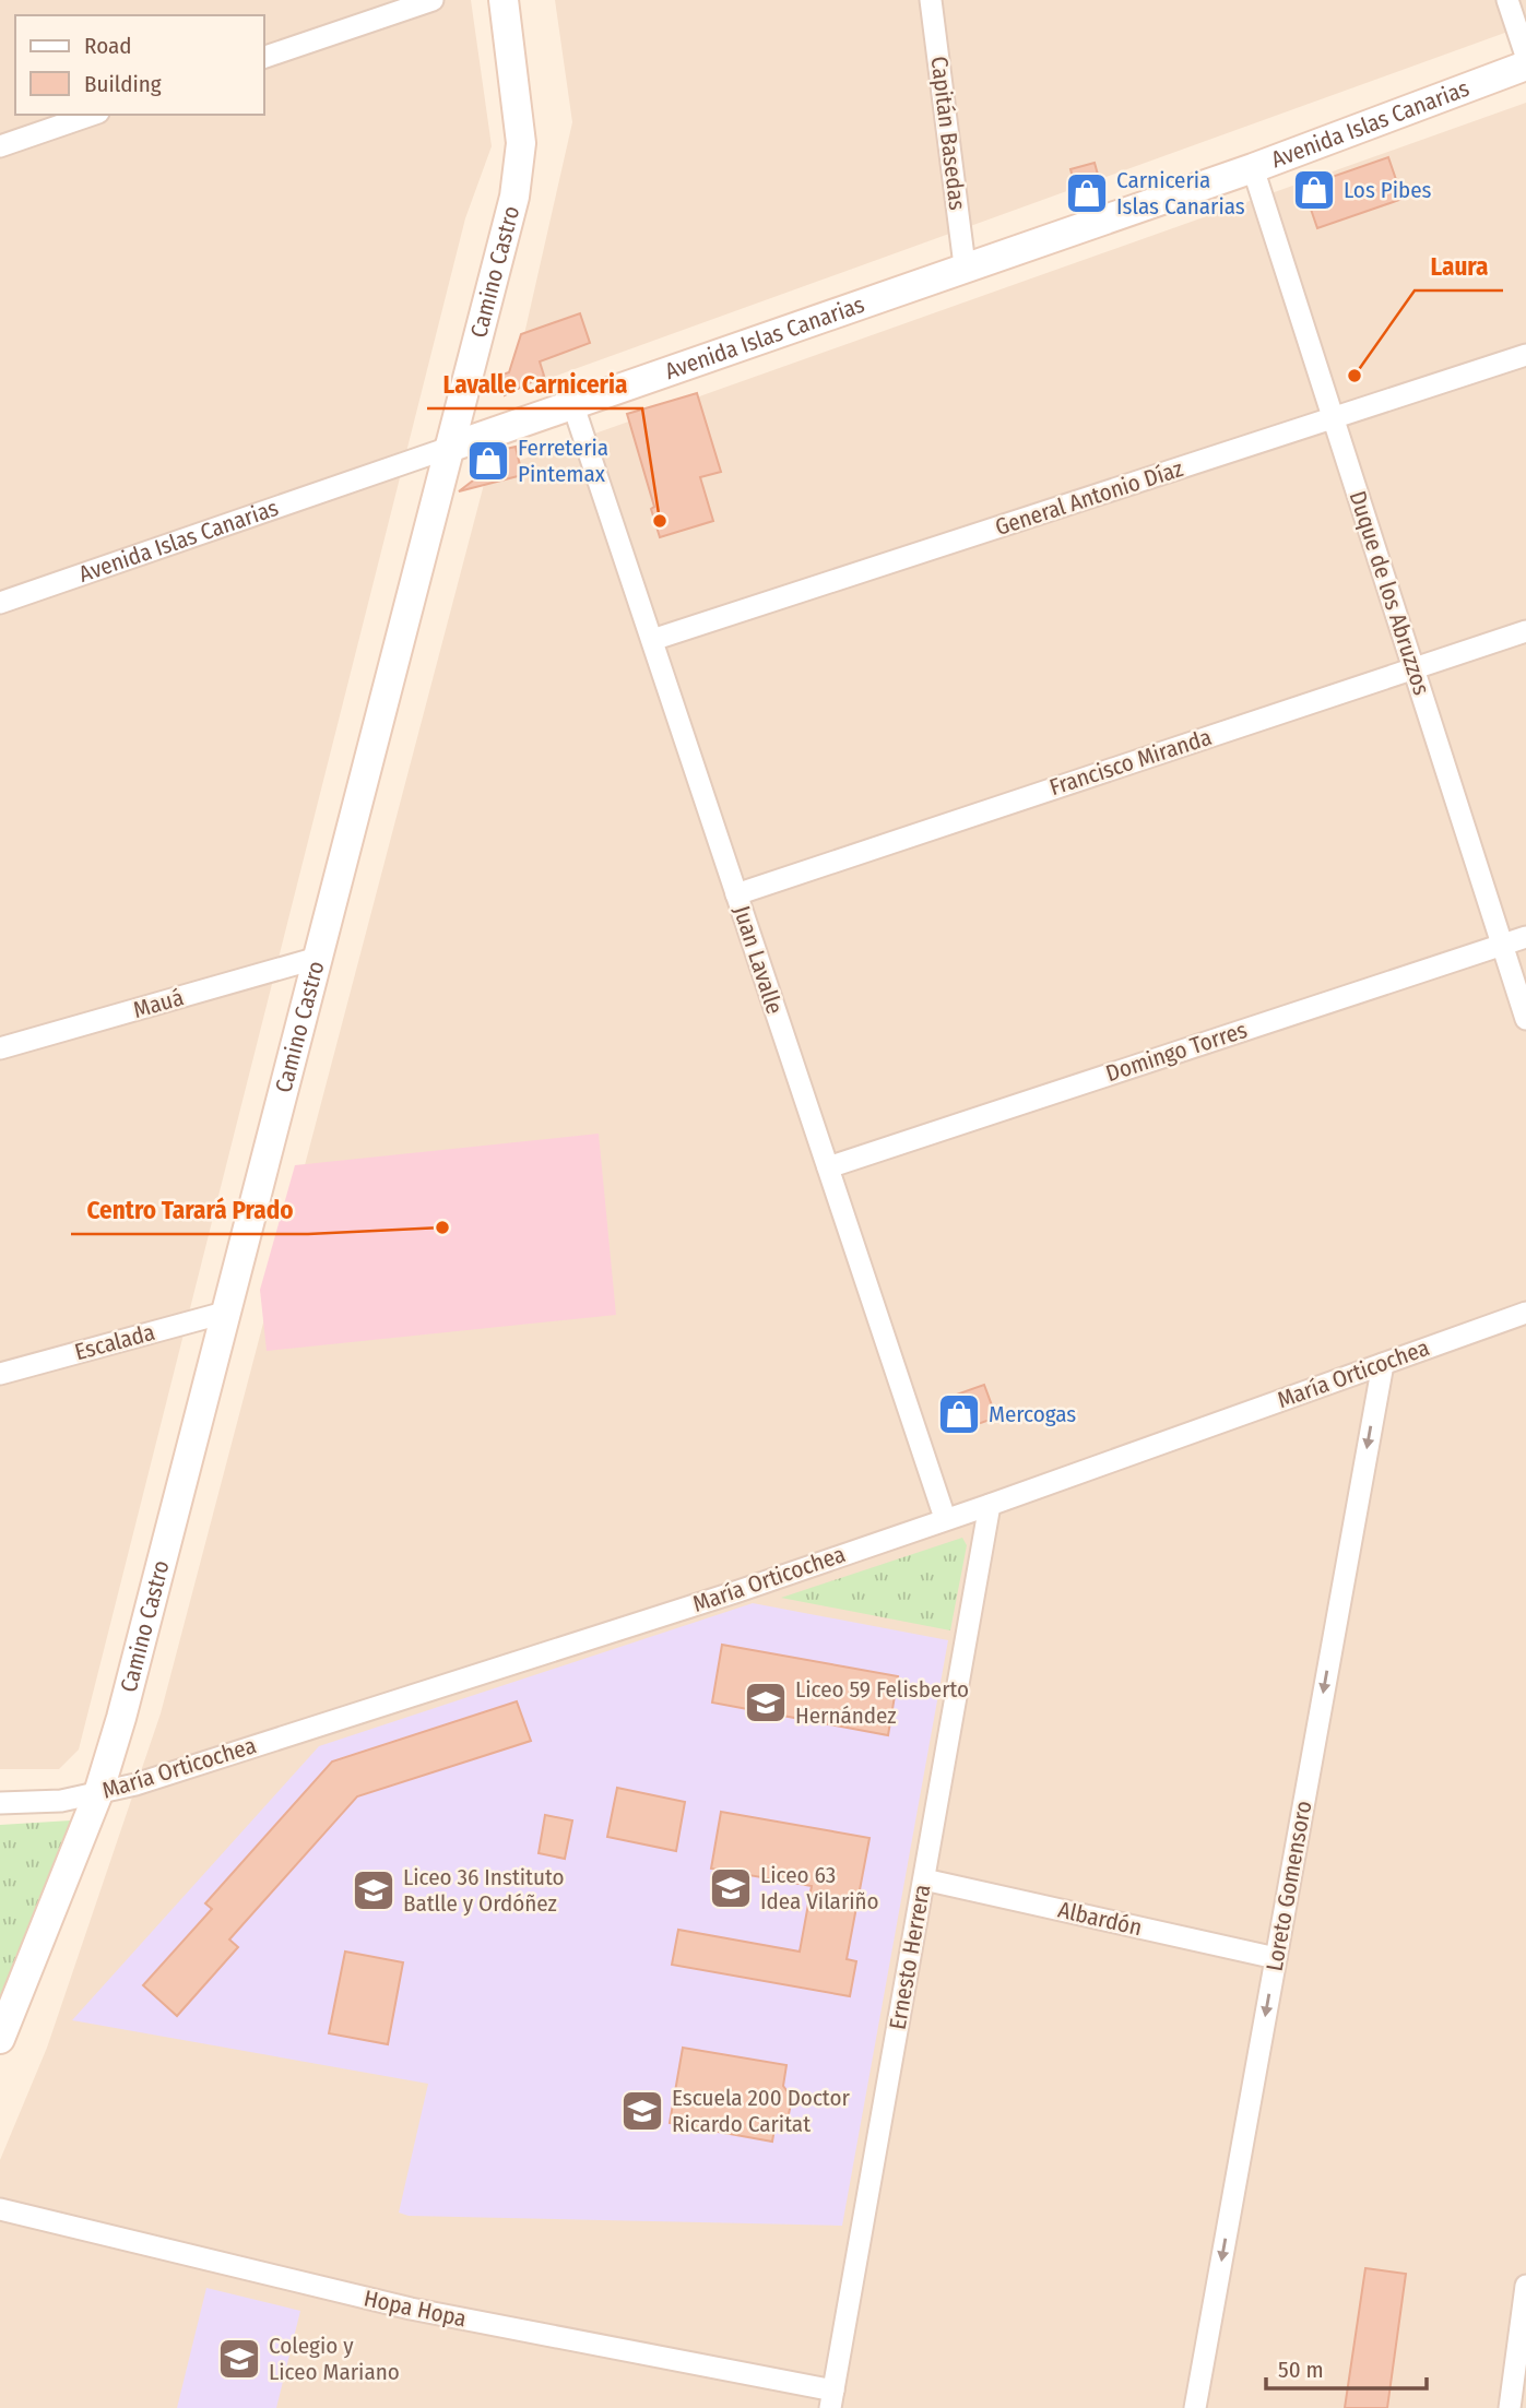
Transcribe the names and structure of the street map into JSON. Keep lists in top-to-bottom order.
{
  "streets": {
    "street": [
      "Avenida Islas Canarias",
      "Capitán Basedas",
      "Camino Castro",
      "General Antonio Díaz",
      "Duque de los Abruzzos",
      "Francisco Miranda",
      "Juan Lavalle",
      "Mauá",
      "Domingo Torres",
      "Escalada",
      "María Orticochea",
      "Loreto Gomensoro",
      "Albardón",
      "Ernesto Herrera",
      "Hopa Hopa"
    ]
  },
  "crossings": [
    ["Avenida Islas Canarias", "Capitán Basedas"],
    ["Avenida Islas Canarias", "Camino Castro"],
    ["Avenida Islas Canarias", "Duque de los Abruzzos"],
    ["Avenida Islas Canarias", "Juan Lavalle"],
    ["Camino Castro", "Mauá"],
    ["Camino Castro", "Escalada"],
    ["Camino Castro", "María Orticochea"],
    ["General Antonio Díaz", "Duque de los Abruzzos"],
    ["General Antonio Díaz", "Juan Lavalle"],
    ["Duque de los Abruzzos", "Francisco Miranda"],
    ["Duque de los Abruzzos", "Domingo Torres"],
    ["Francisco Miranda", "Juan Lavalle"],
    ["Juan Lavalle", "Domingo Torres"],
    ["Juan Lavalle", "María Orticochea"],
    ["María Orticochea", "Loreto Gomensoro"],
    ["María Orticochea", "Ernesto Herrera"],
    ["Loreto Gomensoro", "Albardón"],
    ["Albardón", "Ernesto Herrera"],
    ["Ernesto Herrera", "Hopa Hopa"]
  ],
  "one_way": ["Loreto Gomensoro"],
  "places": {
    "shop": [
      "Los Pibes",
      "Carniceria Islas Canarias",
      "Ferreteria Pintemax",
      "Mercogas"
    ],
    "other": ["Laura", "Lavalle Carniceria", "Centro Tarará Prado"],
    "school or university": [
      "Liceo 59 Felisberto Hernández",
      "Liceo 63 Idea Vilariño",
      "Liceo 36 Instituto Batlle y Ordóñez",
      "Escuela 200 Doctor Ricardo Caritat",
      "Colegio y Liceo Mariano"
    ]
  },
  "legend": ["Road", "Building"],
  "scale_bar": "50 m"
}
